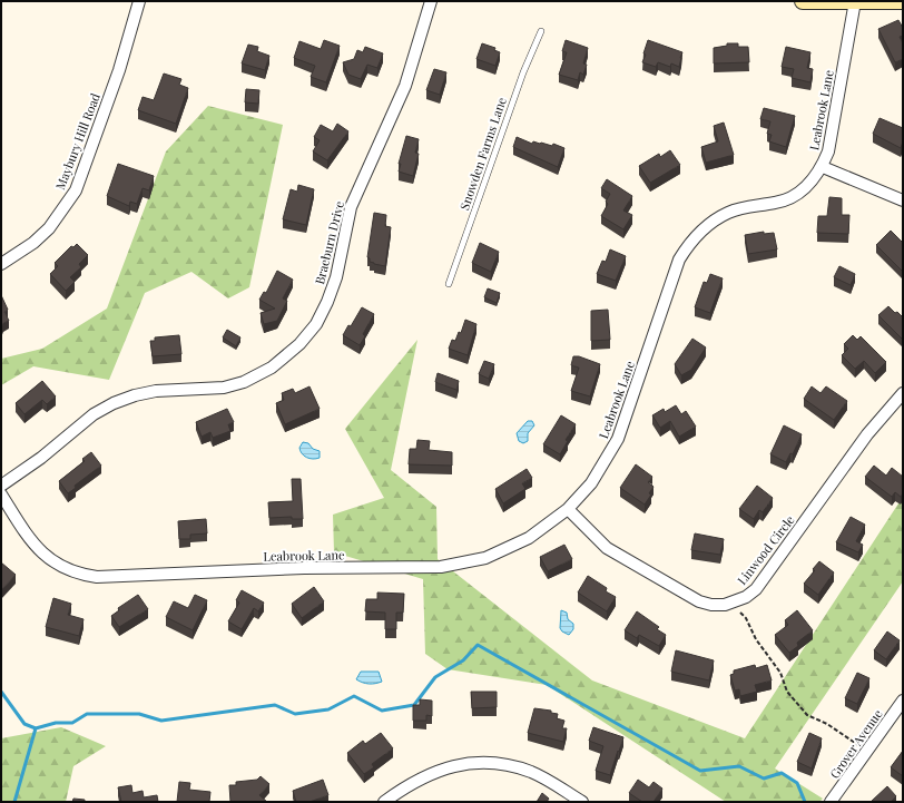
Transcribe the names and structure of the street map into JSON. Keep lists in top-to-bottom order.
{
  "streets": {
    "street": [
      "Leabrook Lane",
      "Maybury Hill Road",
      "Braeburn Drive",
      "Linwood Circle",
      "Grover Avenue"
    ],
    "lane": ["Snowden Farms Lane"]
  },
  "crossings": [
    ["Leabrook Lane", "Linwood Circle"]
  ]
}
